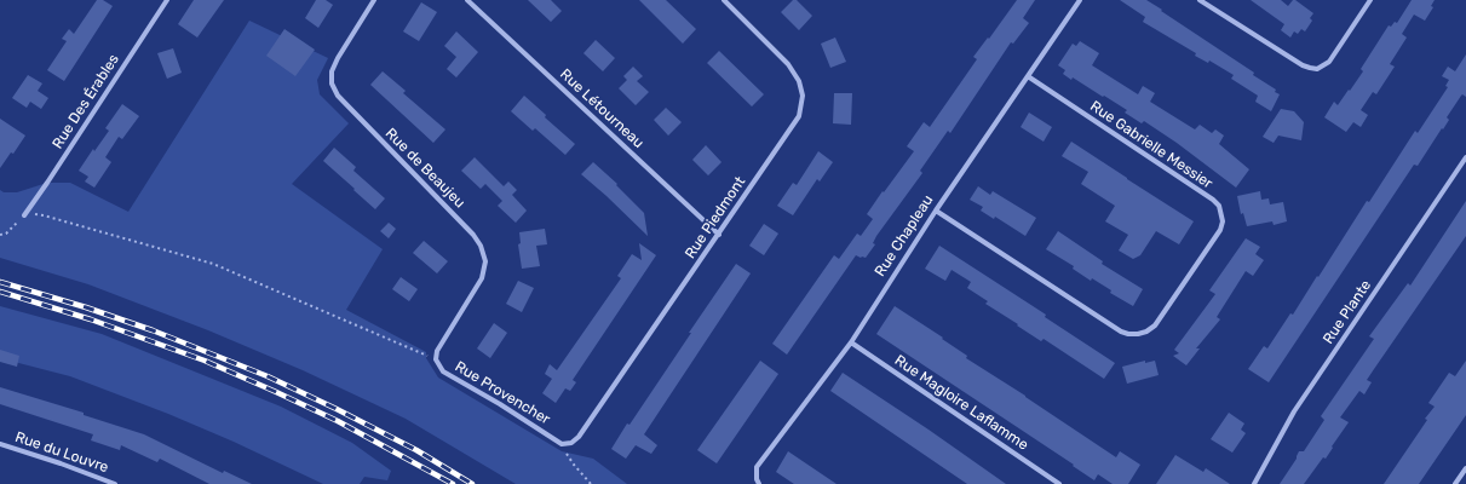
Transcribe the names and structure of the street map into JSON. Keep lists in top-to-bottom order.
{
  "streets": {
    "street": [
      "Rue Des Érables",
      "Rue Létourneau",
      "Rue Gabrielle Messier",
      "Rue de Beaujeu",
      "Rue Piedmont",
      "Rue Chapleau",
      "Rue Plante",
      "Rue Provencher",
      "Rue Magloire Laflamme",
      "Rue du Louvre"
    ]
  },
  "crossings": [
    ["Rue Létourneau", "Rue Piedmont"],
    ["Rue Gabrielle Messier", "Rue Chapleau"],
    ["Rue de Beaujeu", "Rue Provencher"],
    ["Rue Piedmont", "Rue Provencher"],
    ["Rue Chapleau", "Rue Magloire Laflamme"]
  ]
}
